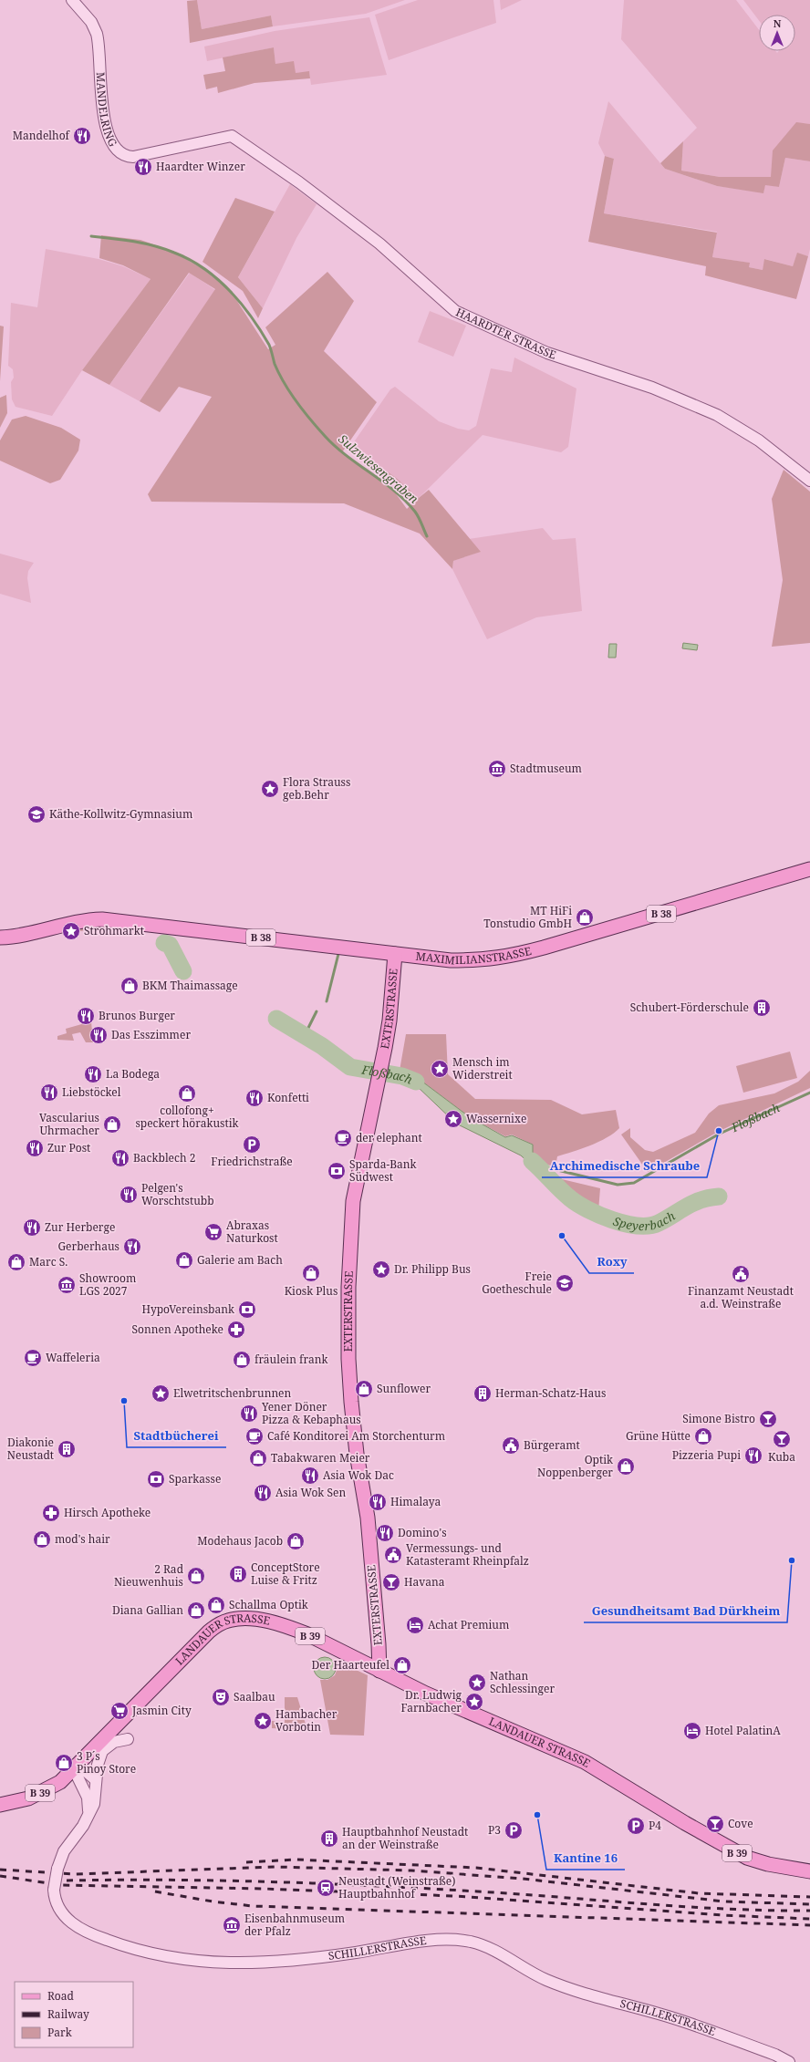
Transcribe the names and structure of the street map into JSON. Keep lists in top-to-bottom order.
{
  "streets": {
    "main road": [
      "B 38",
      "MAXIMILIANSTRASSE",
      "EXTERSTRASSE",
      "B 39",
      "LANDAUER STRASSE"
    ],
    "street": ["MANDELRING", "HAARDTER STRASSE", "SCHILLERSTRASSE"]
  },
  "crossings": [
    ["MANDELRING", "HAARDTER STRASSE"],
    ["MAXIMILIANSTRASSE", "EXTERSTRASSE"],
    ["EXTERSTRASSE", "LANDAUER STRASSE"],
    ["LANDAUER STRASSE", "SCHILLERSTRASSE"]
  ],
  "water": ["Sulzwiesengraben", "Floßbach", "Speyerbach"],
  "places": {
    "restaurant": [
      "Mandelhof",
      "Haardter Winzer",
      "Brunos Burger",
      "Das Esszimmer",
      "La Bodega",
      "Liebstöckel",
      "Konfetti",
      "Zur Post",
      "Backblech 2",
      "Pelgen's Worschtstubb",
      "Zur Herberge",
      "Gerberhaus",
      "Yener Döner Pizza & Kebaphaus",
      "Pizzeria Pupi",
      "Asia Wok Dac",
      "Asia Wok Sen",
      "Himalaya",
      "Domino's"
    ],
    "museum": ["Stadtmuseum", "Showroom LGS 2027", "Eisenbahnmuseum der Pfalz"],
    "place": [
      "Flora Strauss geb.Behr",
      "Strohmarkt",
      "Mensch im Widerstreit",
      "Wassernixe",
      "Dr. Philipp Bus",
      "Elwetritschenbrunnen",
      "Nathan Schlessinger",
      "Dr. Ludwig Farnbacher",
      "Hambacher Vorbotin"
    ],
    "school or university": ["Käthe-Kollwitz-Gymnasium", "Freie Goetheschule"],
    "shop": [
      "MT HiFi Tonstudio GmbH",
      "BKM Thaimassage",
      "collofong+ speckert hörakustik",
      "Vascularius Uhrmacher",
      "Galerie am Bach",
      "Marc S.",
      "Kiosk Plus",
      "fräulein frank",
      "Sunflower",
      "Grüne Hütte",
      "Tabakwaren Meier",
      "Optik Noppenberger",
      "mod's hair",
      "Modehaus Jacob",
      "2 Rad Nieuwenhuis",
      "Schallma Optik",
      "Diana Gallian",
      "Der Haarteufel",
      "3 P´s Pinoy Store"
    ],
    "building": [
      "Schubert-Förderschule",
      "Herman-Schatz-Haus",
      "Diakonie Neustadt",
      "ConceptStore Luise & Fritz",
      "Hauptbahnhof Neustadt an der Weinstraße"
    ],
    "other": [
      "Archimedische Schraube",
      "Roxy",
      "Stadtbücherei",
      "Gesundheitsamt Bad Dürkheim",
      "Kantine 16"
    ],
    "cafe": ["der elephant", "Waffeleria", "Café Konditorei Am Storchenturm"],
    "parking": ["Friedrichstraße", "P4", "P3"],
    "bank": ["Sparda-Bank Südwest", "HypoVereinsbank", "Sparkasse"],
    "supermarket": ["Abraxas Naturkost", "Jasmin City"],
    "public building": ["Finanzamt Neustadt a.d. Weinstraße", "Bürgeramt", "Vermessungs- und Katasteramt Rheinpfalz"],
    "pharmacy": ["Sonnen Apotheke", "Hirsch Apotheke"],
    "bar": [
      "Simone Bistro",
      "Kuba",
      "Havana",
      "Cove"
    ],
    "hotel": ["Achat Premium", "Hotel PalatinA"],
    "theatre": ["Saalbau"],
    "station": ["Neustadt (Weinstraße) Hauptbahnhof"]
  },
  "legend": ["Road", "Railway", "Park"],
  "north": "top"
}
